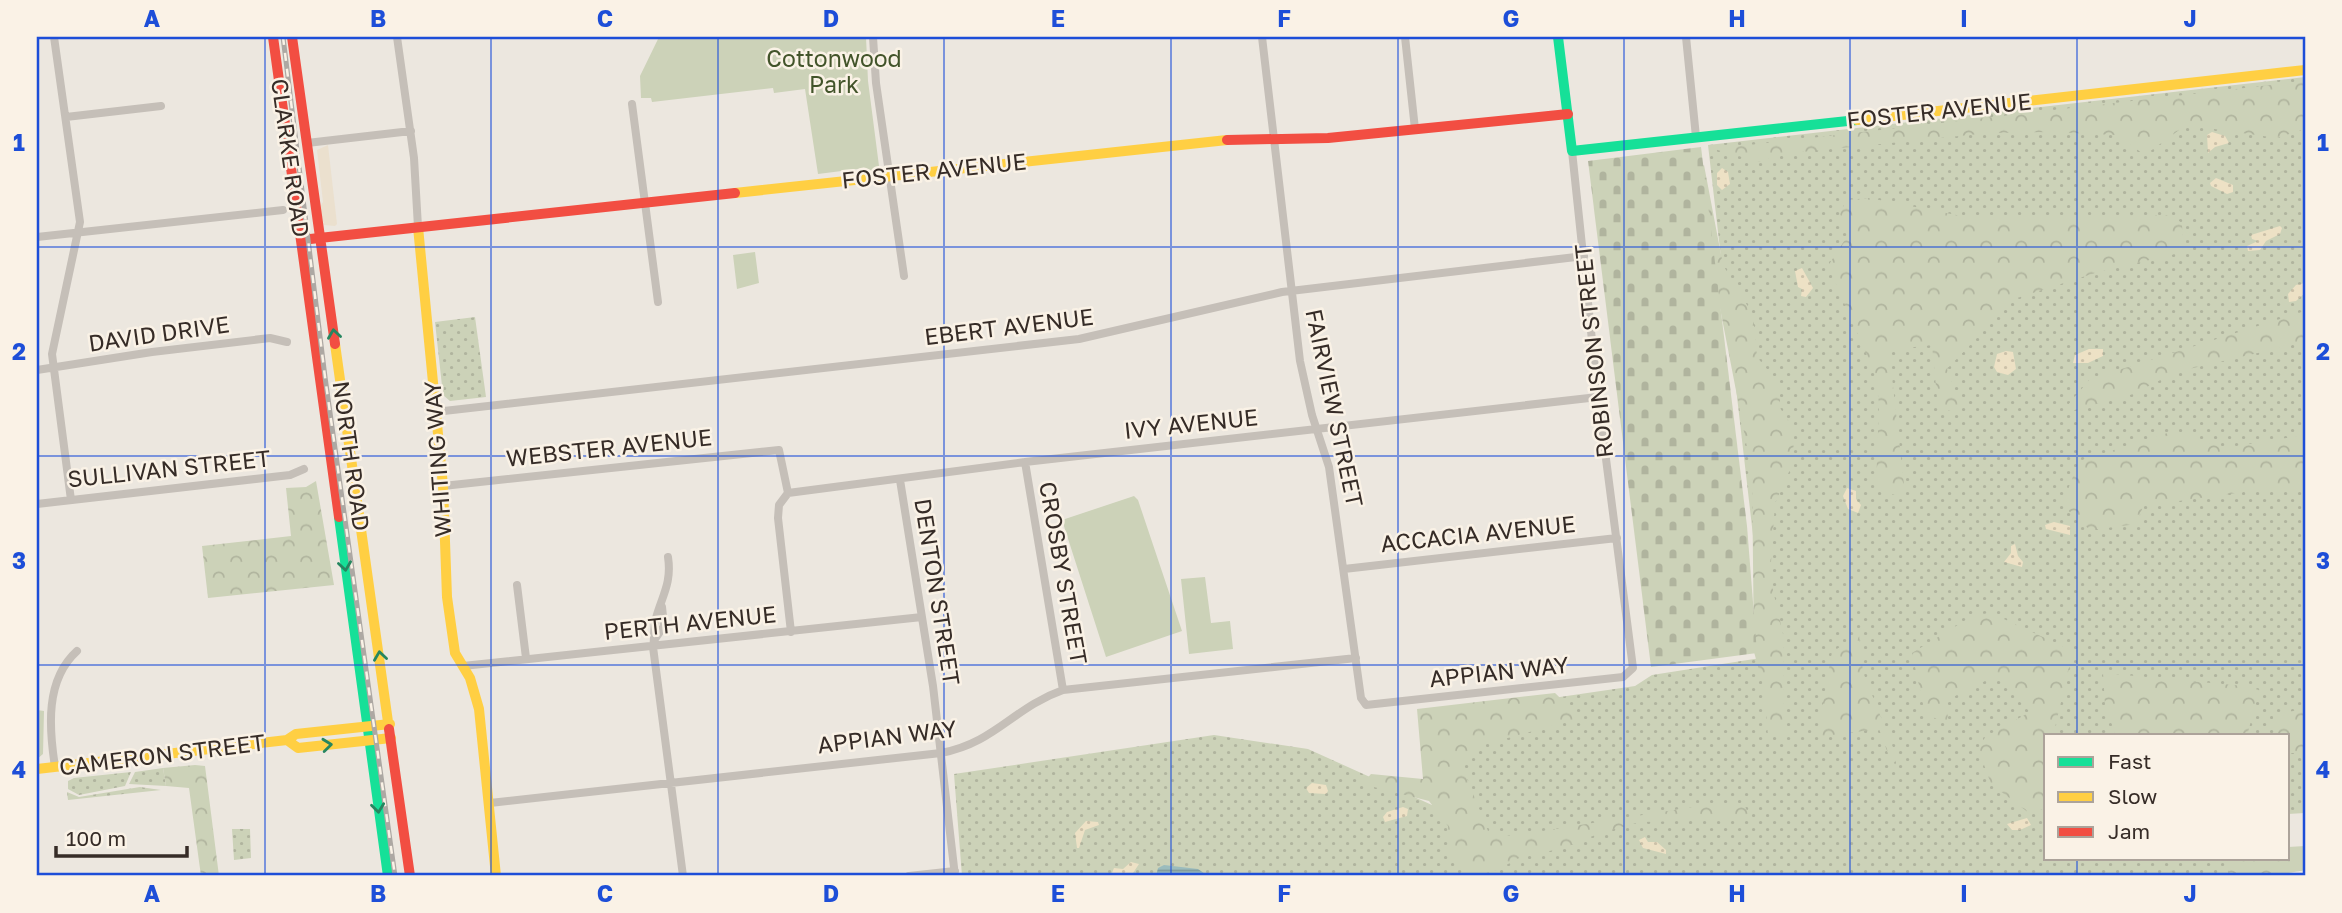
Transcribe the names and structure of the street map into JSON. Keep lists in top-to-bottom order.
{
  "streets": {
    "street": [
      "FOSTER AVENUE",
      "CLARKE ROAD",
      "EBERT AVENUE",
      "DAVID DRIVE",
      "ROBINSON STREET",
      "FAIRVIEW STREET",
      "IVY AVENUE",
      "WEBSTER AVENUE",
      "NORTH ROAD",
      "WHITING WAY",
      "SULLIVAN STREET",
      "ACCACIA AVENUE",
      "CROSBY STREET",
      "DENTON STREET",
      "PERTH AVENUE",
      "APPIAN WAY",
      "CAMERON STREET"
    ]
  },
  "crossings": [
    ["FOSTER AVENUE", "CLARKE ROAD"],
    ["FOSTER AVENUE", "ROBINSON STREET"],
    ["FOSTER AVENUE", "FAIRVIEW STREET"],
    ["FOSTER AVENUE", "NORTH ROAD"],
    ["FOSTER AVENUE", "WHITING WAY"],
    ["CLARKE ROAD", "NORTH ROAD"],
    ["EBERT AVENUE", "ROBINSON STREET"],
    ["EBERT AVENUE", "FAIRVIEW STREET"],
    ["EBERT AVENUE", "WHITING WAY"],
    ["ROBINSON STREET", "IVY AVENUE"],
    ["ROBINSON STREET", "ACCACIA AVENUE"],
    ["ROBINSON STREET", "APPIAN WAY"],
    ["FAIRVIEW STREET", "IVY AVENUE"],
    ["FAIRVIEW STREET", "ACCACIA AVENUE"],
    ["FAIRVIEW STREET", "APPIAN WAY"],
    ["IVY AVENUE", "WEBSTER AVENUE"],
    ["IVY AVENUE", "CROSBY STREET"],
    ["IVY AVENUE", "DENTON STREET"],
    ["WEBSTER AVENUE", "WHITING WAY"],
    ["NORTH ROAD", "CAMERON STREET"],
    ["WHITING WAY", "PERTH AVENUE"],
    ["WHITING WAY", "APPIAN WAY"],
    ["CROSBY STREET", "APPIAN WAY"],
    ["DENTON STREET", "PERTH AVENUE"],
    ["DENTON STREET", "APPIAN WAY"]
  ],
  "parks": ["Cottonwood Park"],
  "legend": ["Fast", "Slow", "Jam"],
  "scale_bar": "100 m",
  "grid": {
    "columns": [
      "A",
      "B",
      "C",
      "D",
      "E",
      "F",
      "G",
      "H",
      "I",
      "J"
    ],
    "rows": [
      "1",
      "2",
      "3",
      "4"
    ]
  }
}
